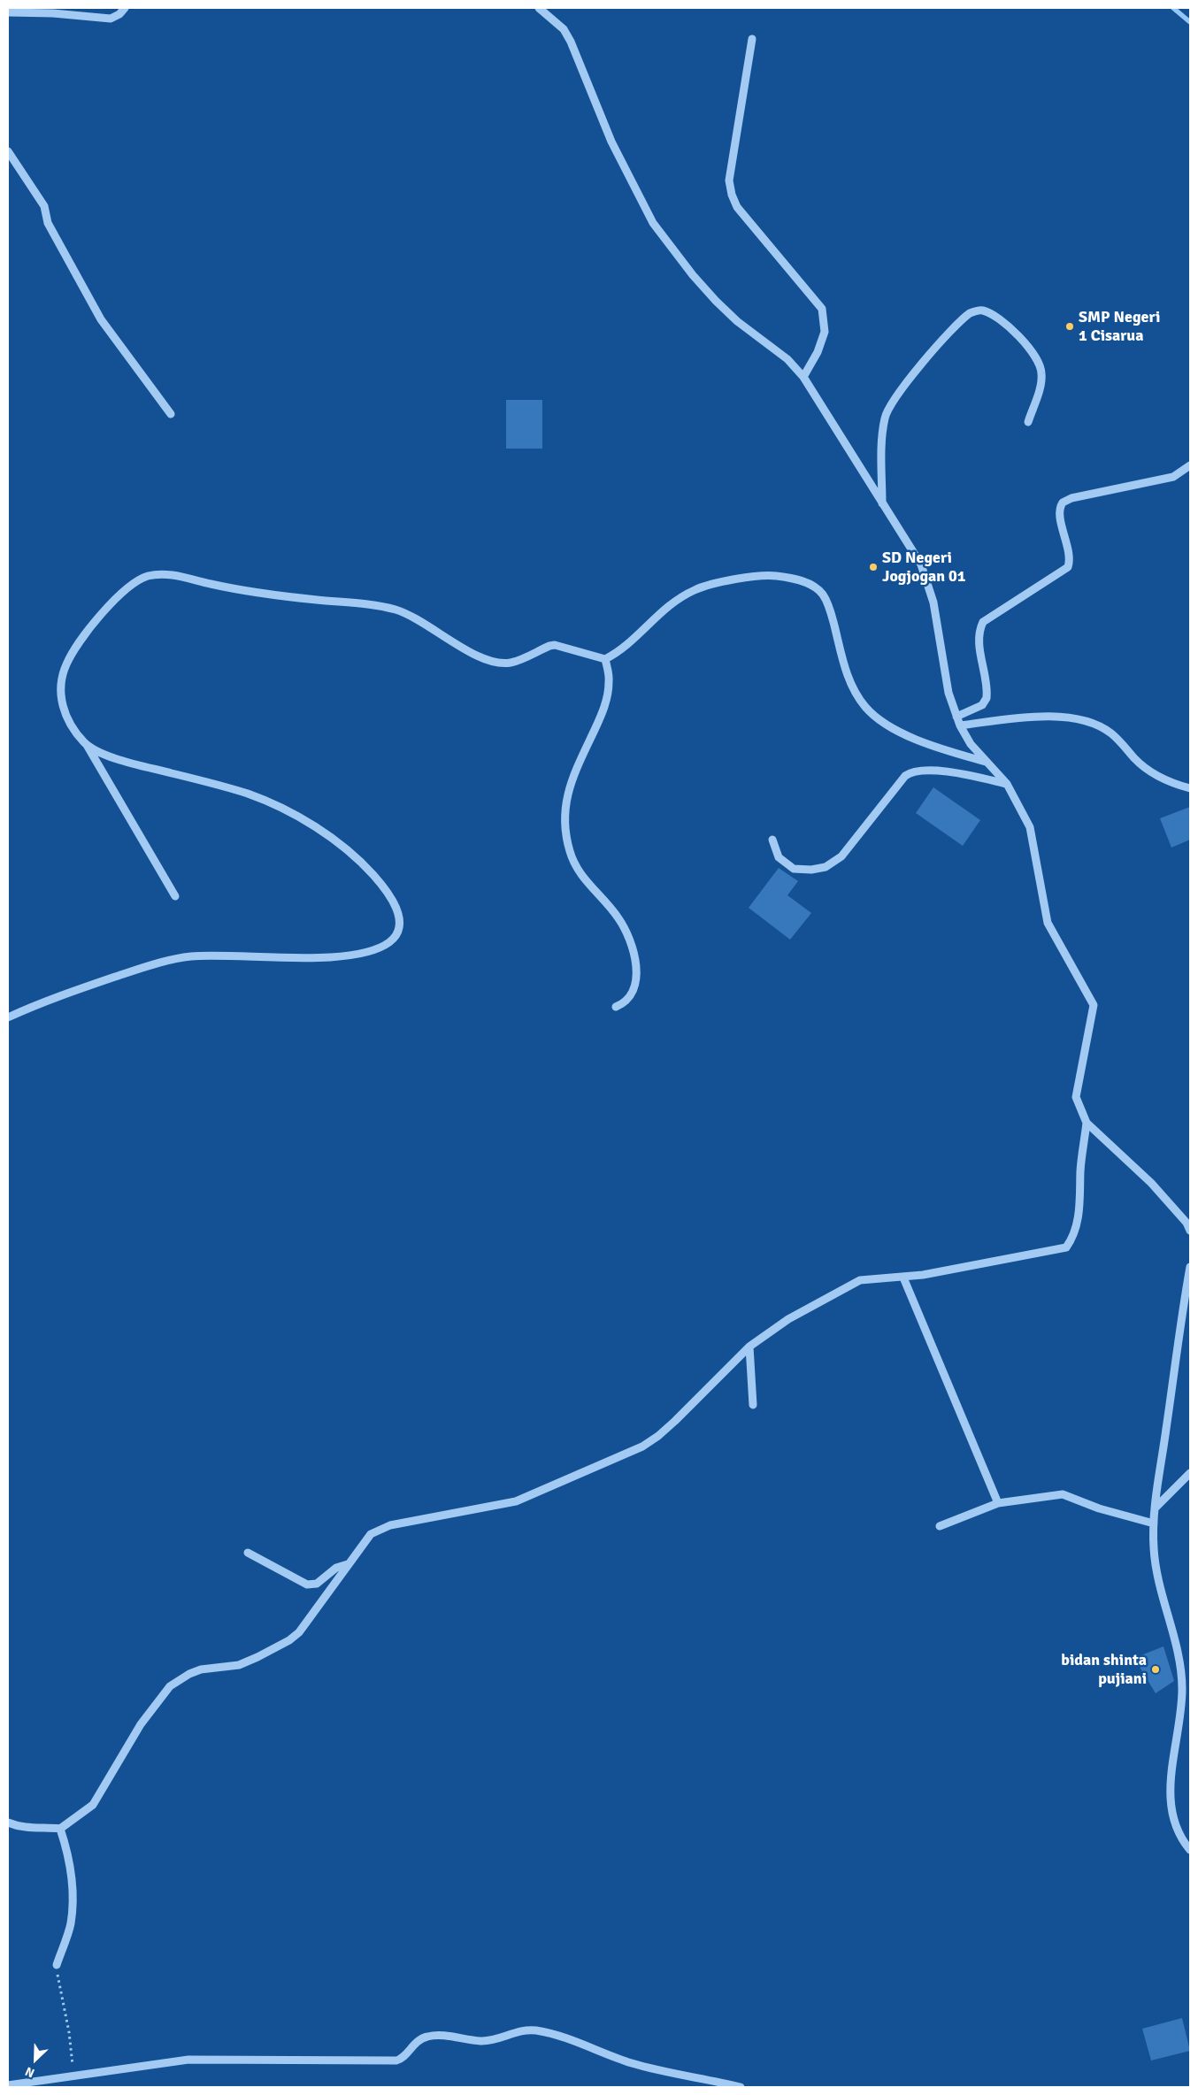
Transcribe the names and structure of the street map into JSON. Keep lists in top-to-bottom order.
{
  "places": ["SMP Negeri 1 Cisarua", "SD Negeri Jogjogan 01", "bidan shinta pujiani"],
  "north": "bottom left"
}
